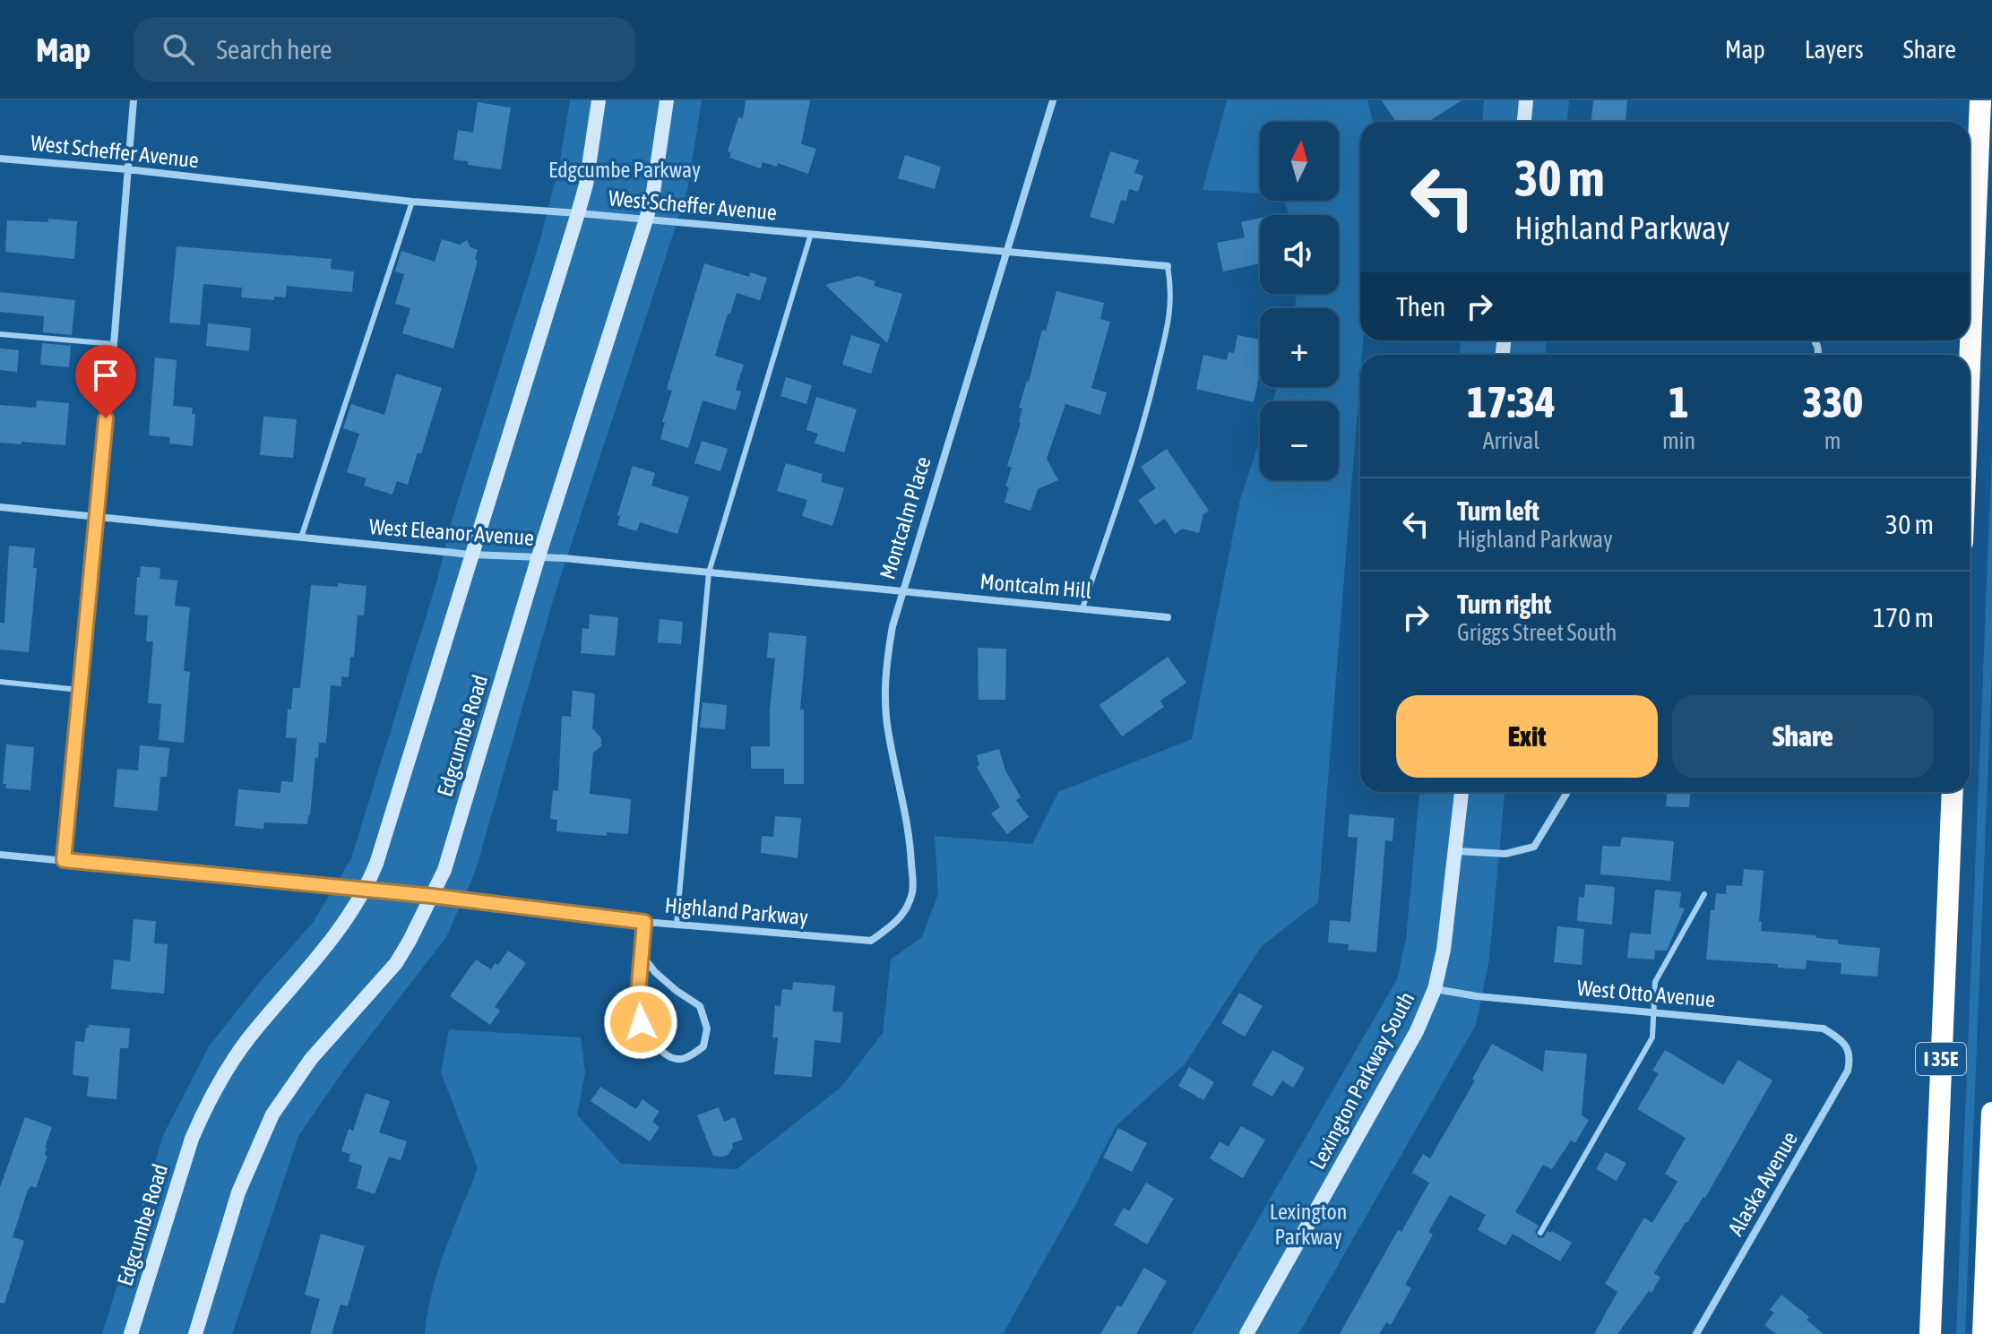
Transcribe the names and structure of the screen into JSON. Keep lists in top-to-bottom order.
{
  "streets": {
    "highway": ["I 35E"],
    "street": [
      "West Scheffer Avenue",
      "Montcalm Place",
      "West Eleanor Avenue",
      "Montcalm Hill",
      "Edgcumbe Road",
      "Highland Parkway",
      "West Otto Avenue",
      "Lexington Parkway South",
      "Alaska Avenue"
    ]
  },
  "crossings": [
    ["West Scheffer Avenue", "Montcalm Place"],
    ["West Scheffer Avenue", "Edgcumbe Road"],
    ["Montcalm Place", "West Eleanor Avenue"],
    ["Montcalm Place", "Montcalm Hill"],
    ["Montcalm Place", "Highland Parkway"],
    ["West Eleanor Avenue", "Montcalm Hill"],
    ["West Eleanor Avenue", "Edgcumbe Road"],
    ["Edgcumbe Road", "Highland Parkway"],
    ["West Otto Avenue", "Lexington Parkway South"],
    ["West Otto Avenue", "Alaska Avenue"]
  ],
  "parks": ["Edgcumbe Parkway", "Lexington Parkway"],
  "north": "top",
  "page": {
    "header": "Map",
    "search": "Search here",
    "nav": ["Map", "Layers", "Share"],
    "map_buttons": ["+", "−"],
    "turn": ["30 m", "Highland Parkway"],
    "then": "Then",
    "eta": [
      "17:34",
      "Arrival",
      "1",
      "min",
      "330",
      "m"
    ],
    "list": [
      {
        "name": "Turn left",
        "note": "Highland Parkway",
        "value": "30 m"
      },
      {
        "name": "Turn right",
        "note": "Griggs Street South",
        "value": "170 m"
      }
    ],
    "buttons": ["Exit", "Share"]
  }
}
